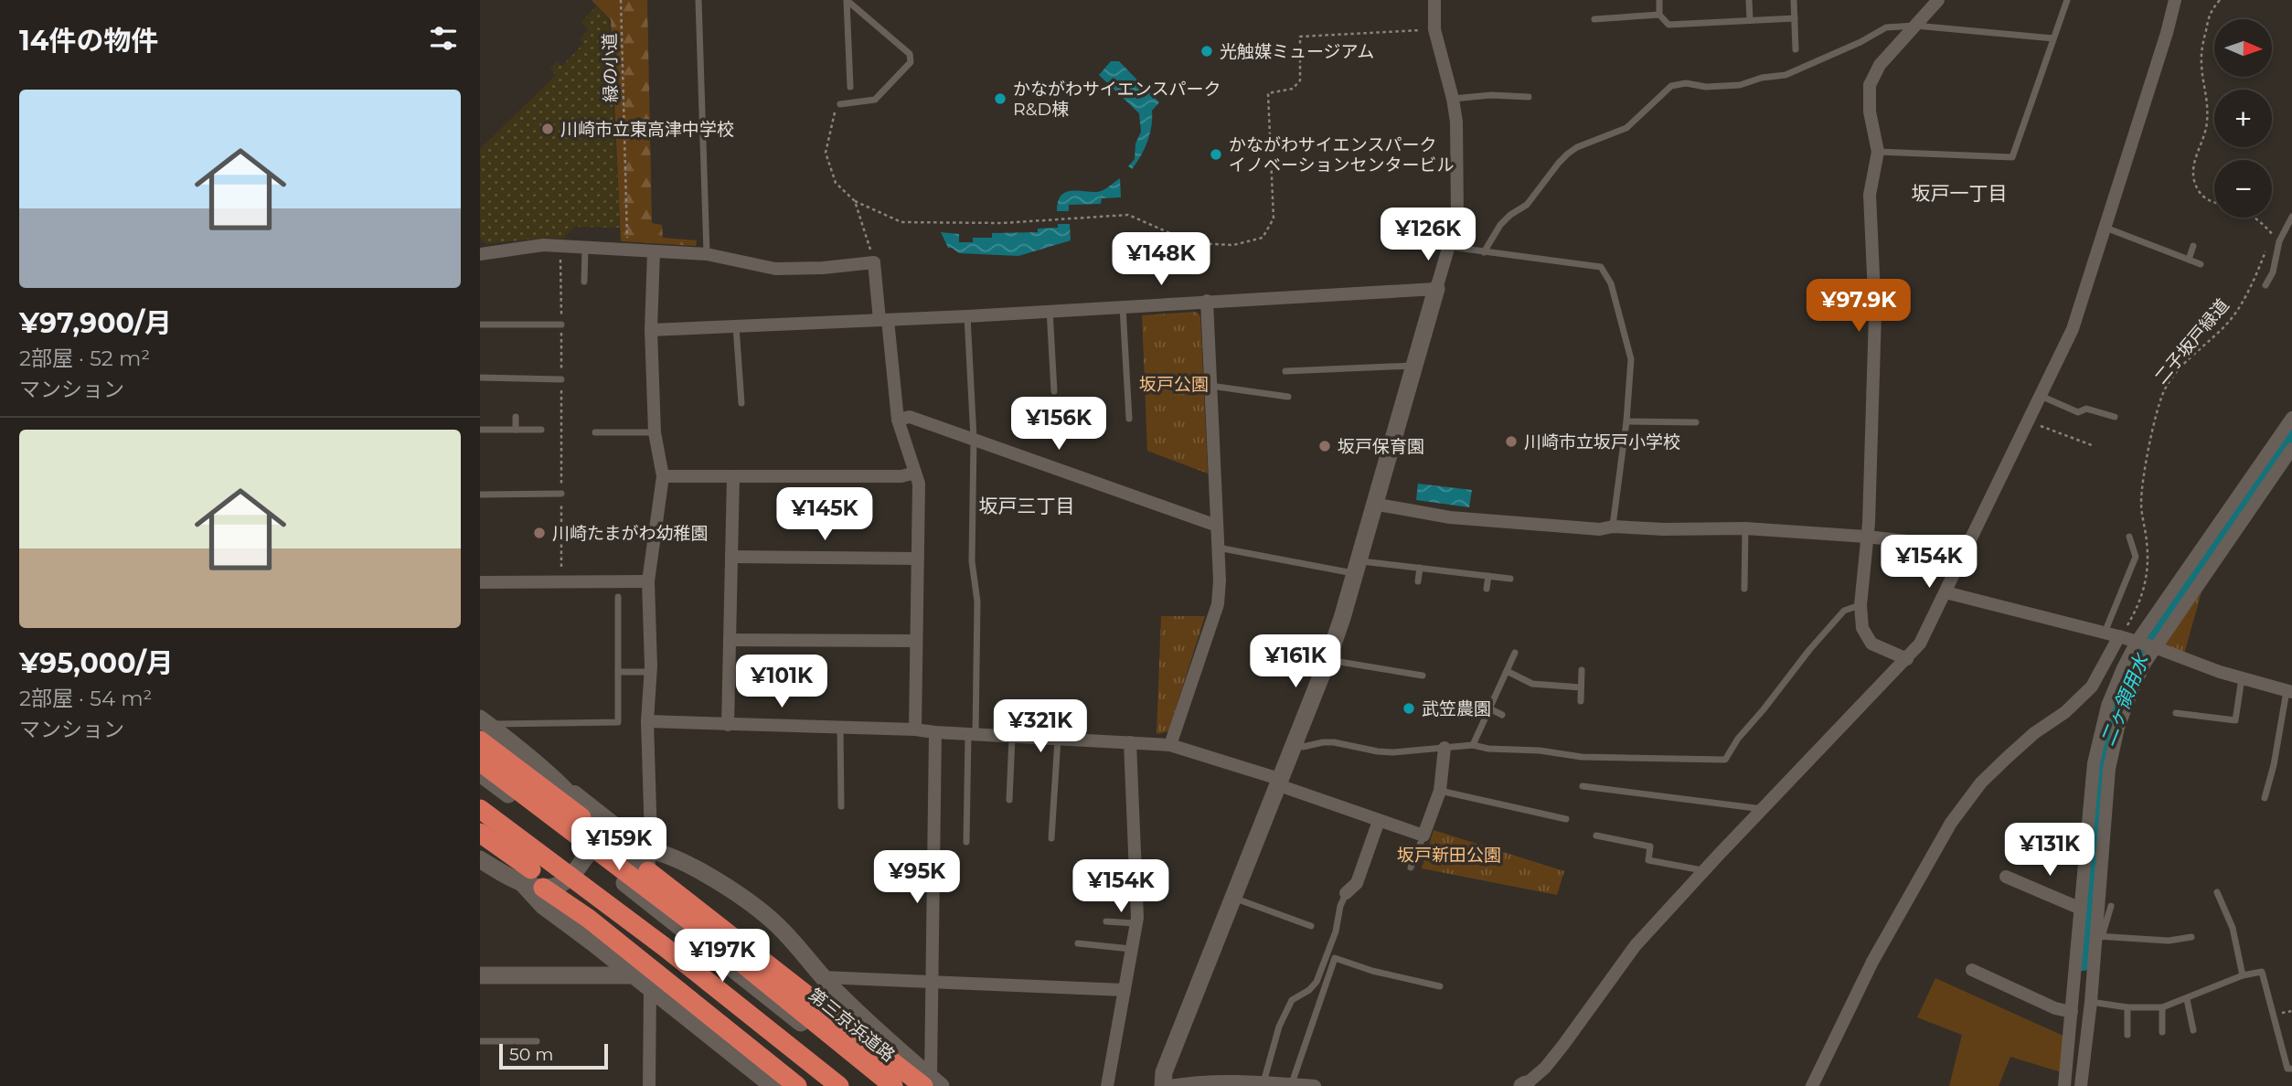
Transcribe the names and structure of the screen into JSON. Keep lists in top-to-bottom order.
{
  "streets": {
    "highway": ["第三京浜道路"],
    "path": ["緑の小道", "二子坂戸緑道"]
  },
  "districts": ["坂戸一丁目", "坂戸三丁目"],
  "water": ["二ヶ領用水"],
  "parks": ["坂戸公園", "坂戸新田公園"],
  "places": [
    "光触媒ミュージアム",
    "かながわサイエンスパーク R&D棟",
    "川崎市立東高津中学校",
    "かながわサイエンスパーク イノベーションセンタービル",
    "川崎市立坂戸小学校",
    "坂戸保育園",
    "川崎たまがわ幼稚園",
    "武笠農園"
  ],
  "scale_bar": "50 m",
  "north": "right",
  "page": {
    "heading": "14件の物件",
    "map_buttons": ["+", "−"],
    "list": [
      {
        "name": "¥97,900/月",
        "note": "2部屋 · 52 m² · マンション"
      },
      {
        "name": "¥95,000/月",
        "note": "2部屋 · 54 m² · マンション"
      }
    ],
    "price": [
      "¥126K",
      "¥148K",
      "¥97.9K",
      "¥156K",
      "¥145K",
      "¥154K",
      "¥161K",
      "¥101K",
      "¥321K",
      "¥159K",
      "¥131K",
      "¥95K",
      "¥154K",
      "¥197K"
    ],
    "scale": "50 m"
  }
}
